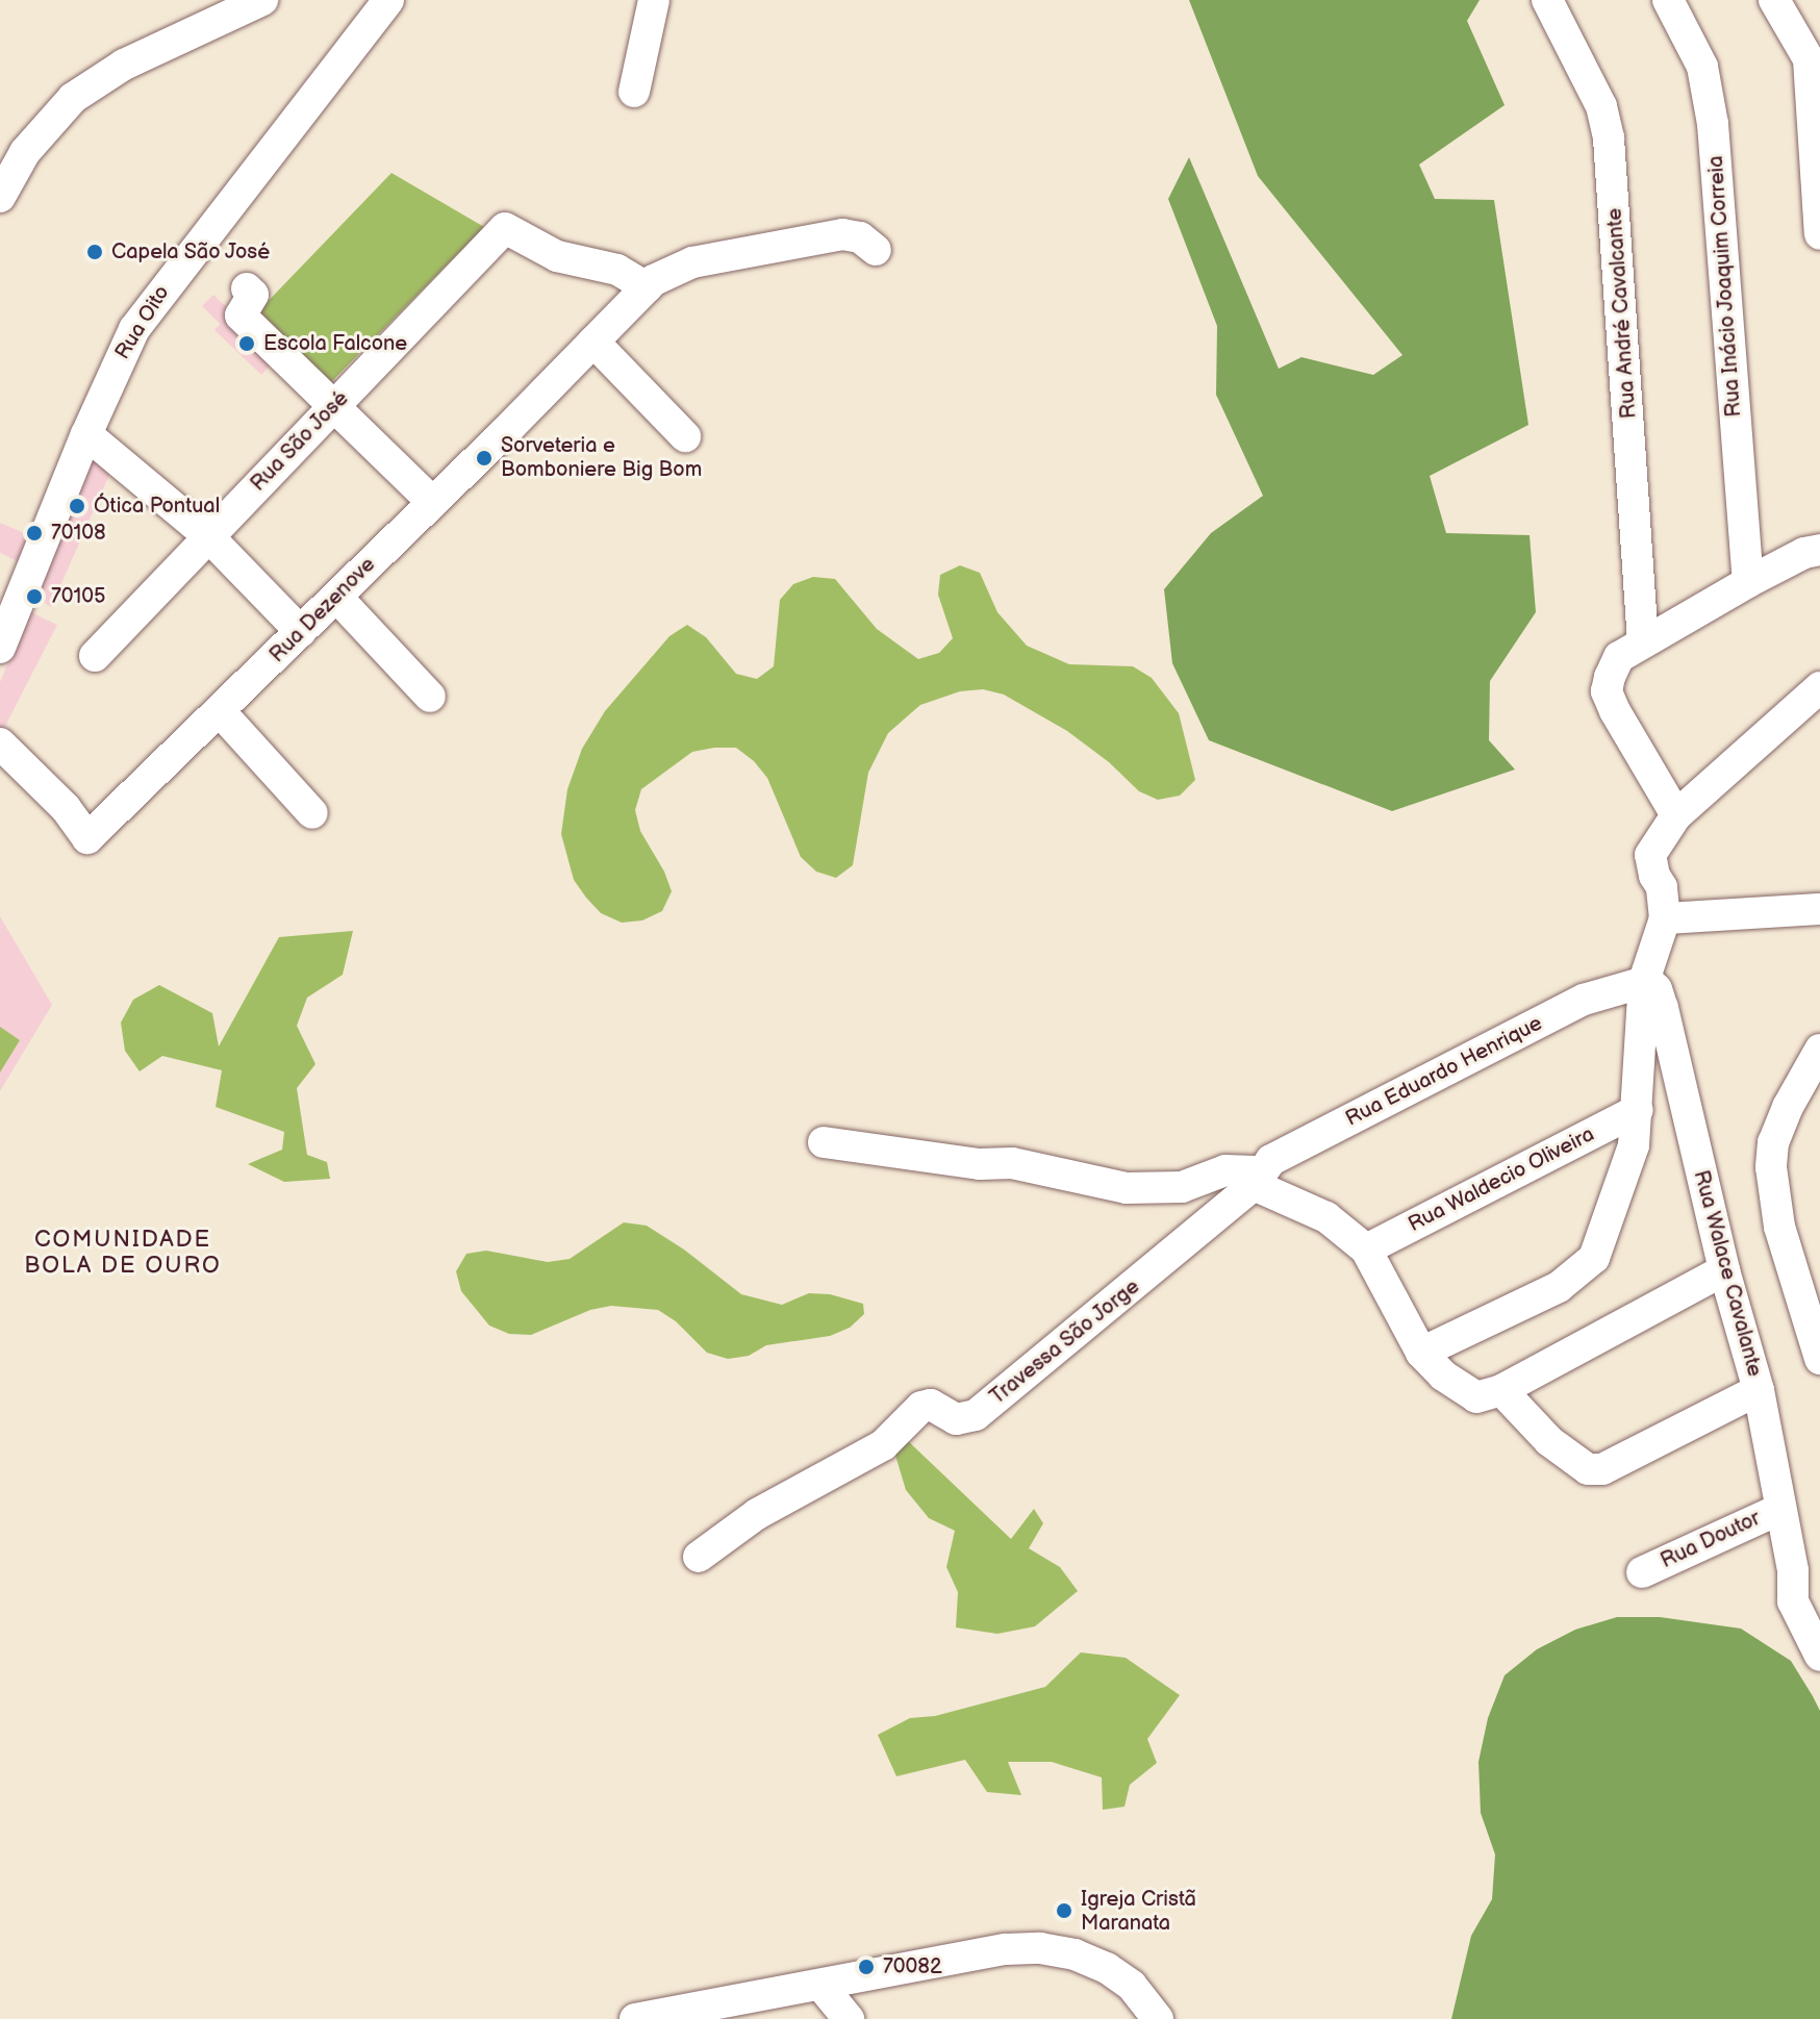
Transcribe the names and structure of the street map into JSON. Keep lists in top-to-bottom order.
{
  "streets": {
    "street": [
      "Rua Inácio Joaquim Correia",
      "Rua André Cavalcante",
      "Rua Oito",
      "Rua São José",
      "Rua Dezenove",
      "Rua Eduardo Henrique",
      "Rua Waldecio Oliveira",
      "Rua Walace Cavalante",
      "Travessa São Jorge",
      "Rua Doutor"
    ]
  },
  "crossings": [
    ["Rua São José", "Rua Dezenove"],
    ["Rua Eduardo Henrique", "Rua Walace Cavalante"],
    ["Rua Eduardo Henrique", "Travessa São Jorge"],
    ["Rua Walace Cavalante", "Rua Doutor"]
  ],
  "districts": ["COMUNIDADE BOLA DE OURO"],
  "places": [
    "Capela São José",
    "Escola Falcone",
    "Sorveteria e Bomboniere Big Bom",
    "Ótica Pontual",
    "70108",
    "70105",
    "Igreja Cristã Maranata",
    "70082"
  ]
}
